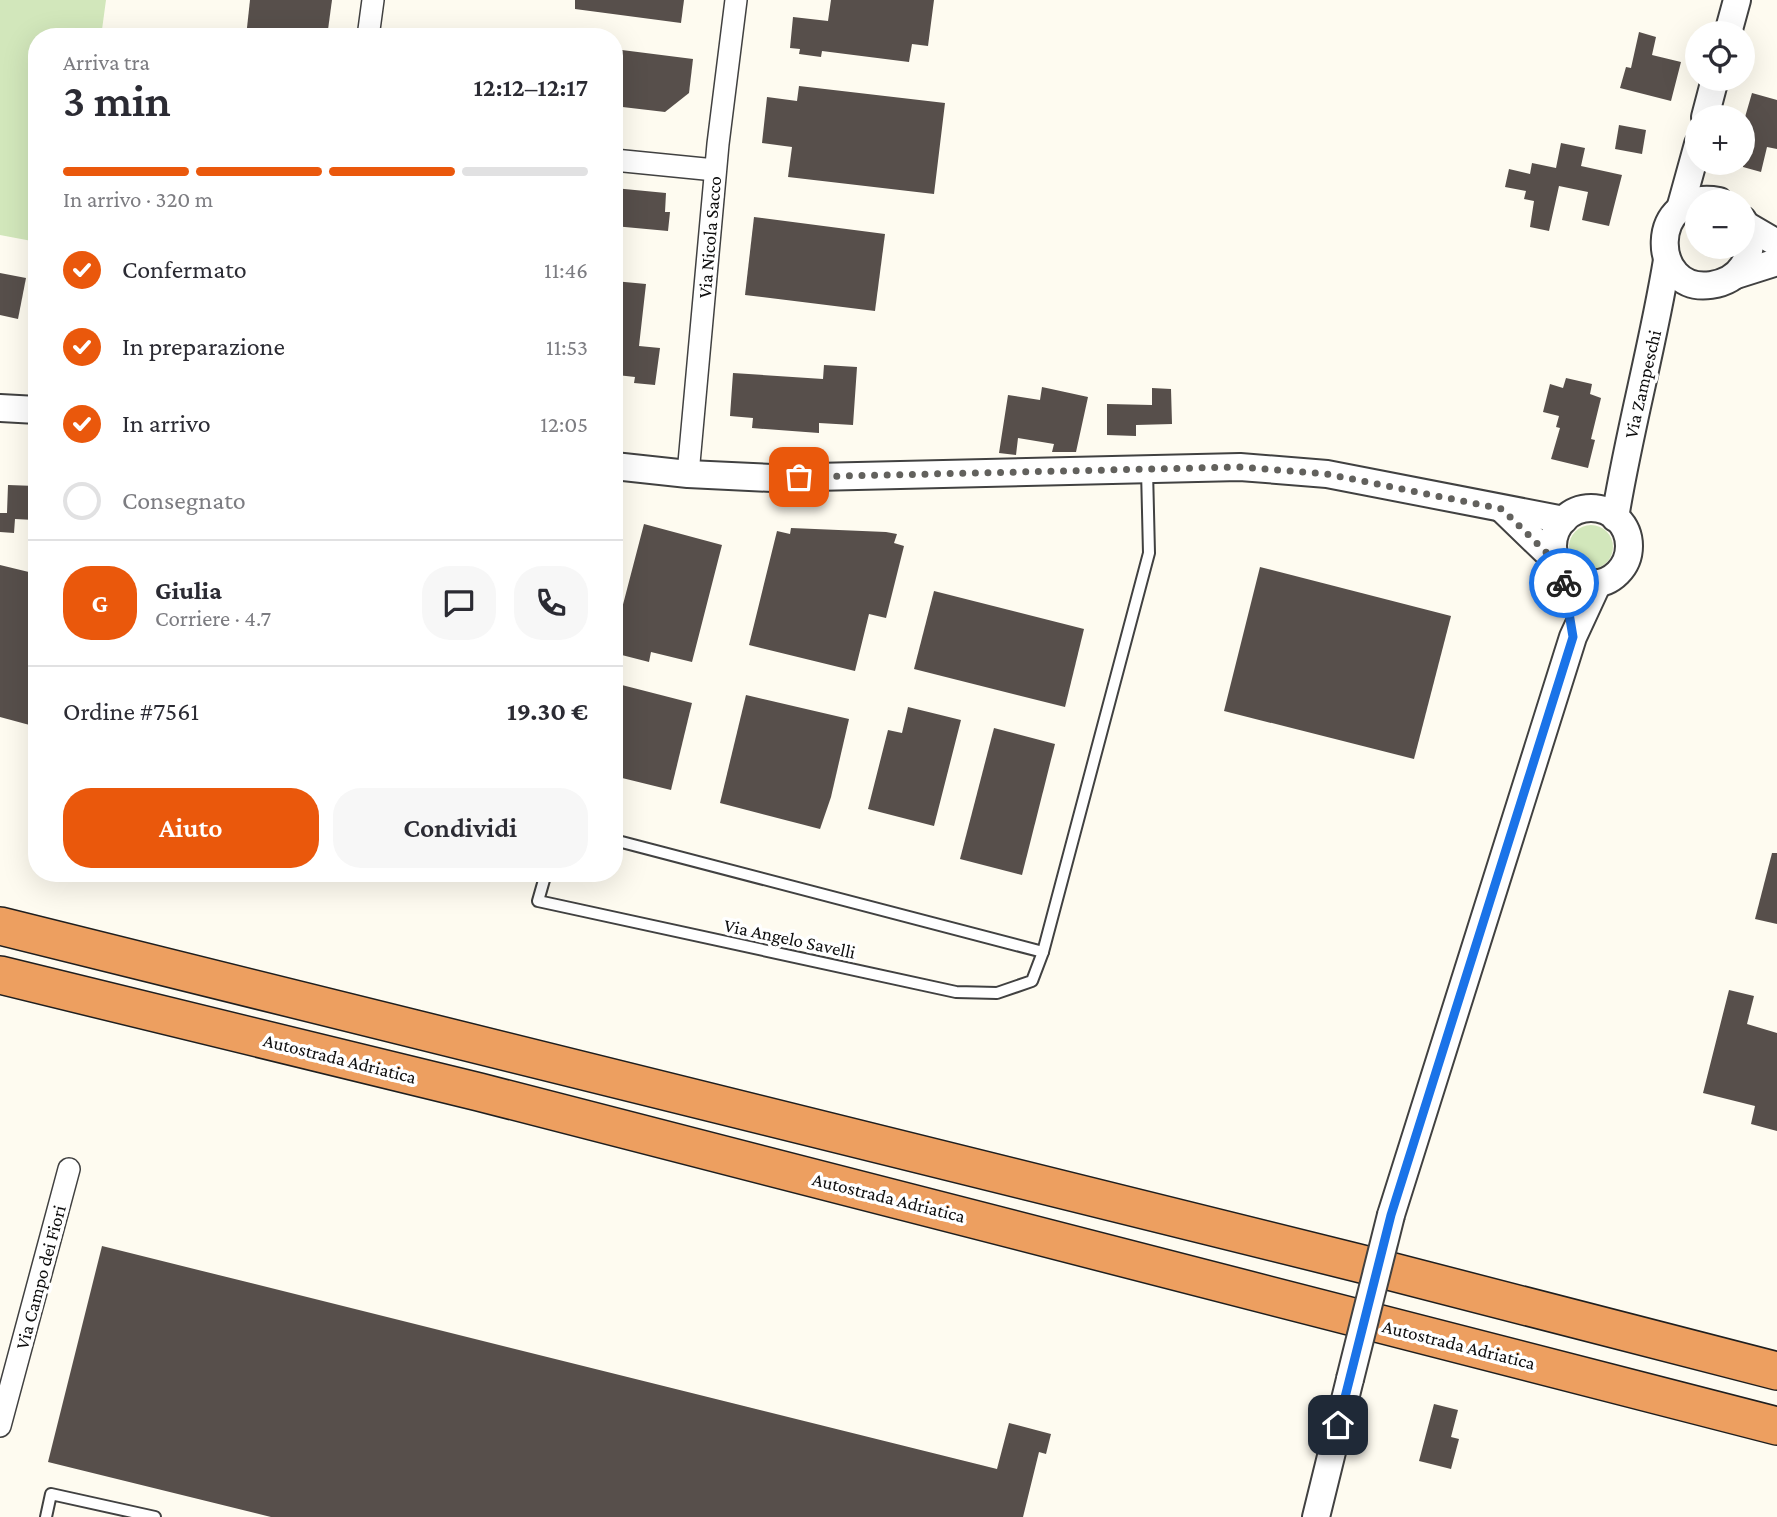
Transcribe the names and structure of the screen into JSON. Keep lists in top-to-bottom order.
{
  "streets": {
    "highway": ["Autostrada Adriatica"],
    "street": ["Via Nicola Sacco", "Via Zampeschi", "Via Campo dei Fiori"],
    "lane": ["Via Angelo Savelli"]
  },
  "page": {
    "map_buttons": ["+", "−"],
    "heading": ["3 min", "Arriva tra", "12:12–12:17"],
    "panel": [
      "Giulia",
      "Corriere · 4.7",
      "Ordine #7561",
      "19.30 €"
    ],
    "bar": "In arrivo · 320 m",
    "list": [
      ["Confermato", "11:46"],
      ["In preparazione", "11:53"],
      ["In arrivo", "12:05"],
      "Consegnato"
    ],
    "round": "G",
    "buttons": ["Aiuto", "Condividi"]
  }
}
